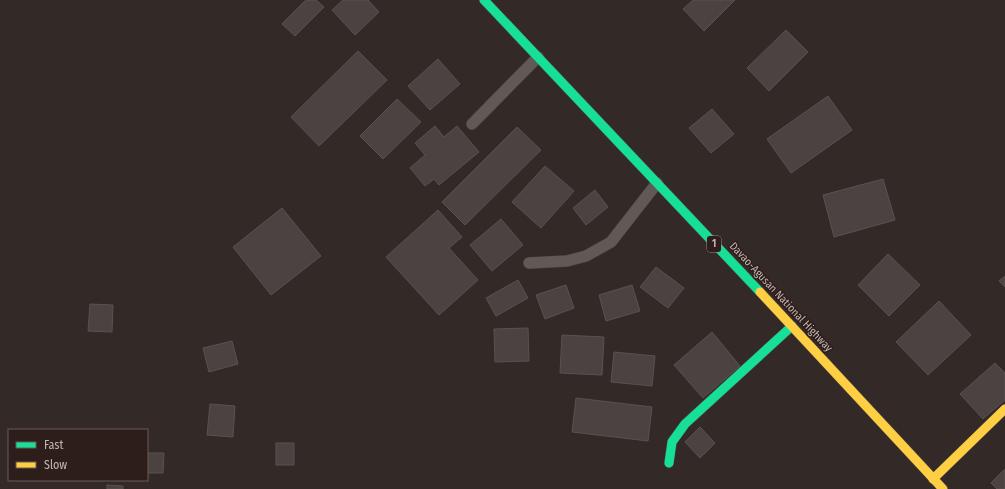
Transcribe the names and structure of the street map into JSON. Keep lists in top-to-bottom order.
{
  "streets": {
    "main road": ["1", "Davao-Agusan National Highway"]
  },
  "legend": ["Fast", "Slow"]
}
